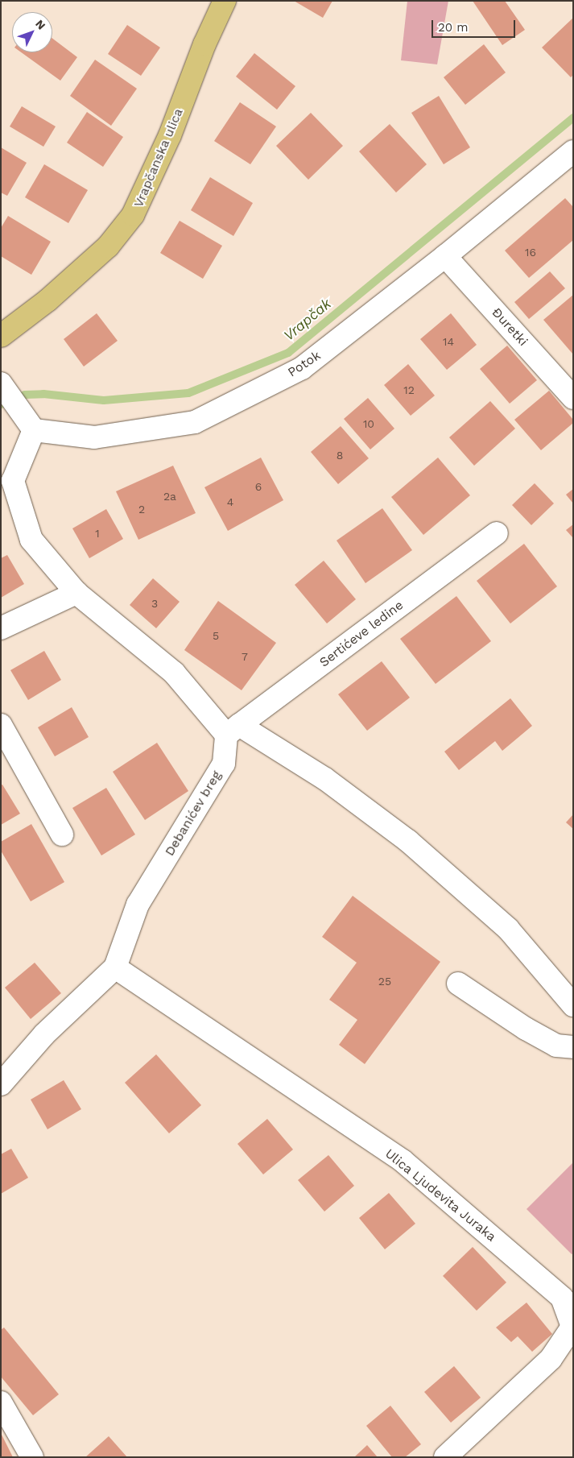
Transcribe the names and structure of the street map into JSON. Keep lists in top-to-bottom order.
{
  "streets": {
    "main road": ["Vrapčanska ulica"],
    "street": [
      "Đuretki",
      "Potok",
      "Sertićeve ledine",
      "Debanićev breg",
      "Ulica Ljudevita Juraka"
    ]
  },
  "crossings": [
    ["Đuretki", "Potok"],
    ["Sertićeve ledine", "Debanićev breg"],
    ["Debanićev breg", "Ulica Ljudevita Juraka"]
  ],
  "water": ["Vrapčak"],
  "house_numbers": [
    "16",
    "14",
    "12",
    "10",
    "8",
    "6",
    "2a",
    "4",
    "2",
    "1",
    "3",
    "5",
    "7",
    "25"
  ],
  "scale_bar": "20 m",
  "north": "top right"
}
